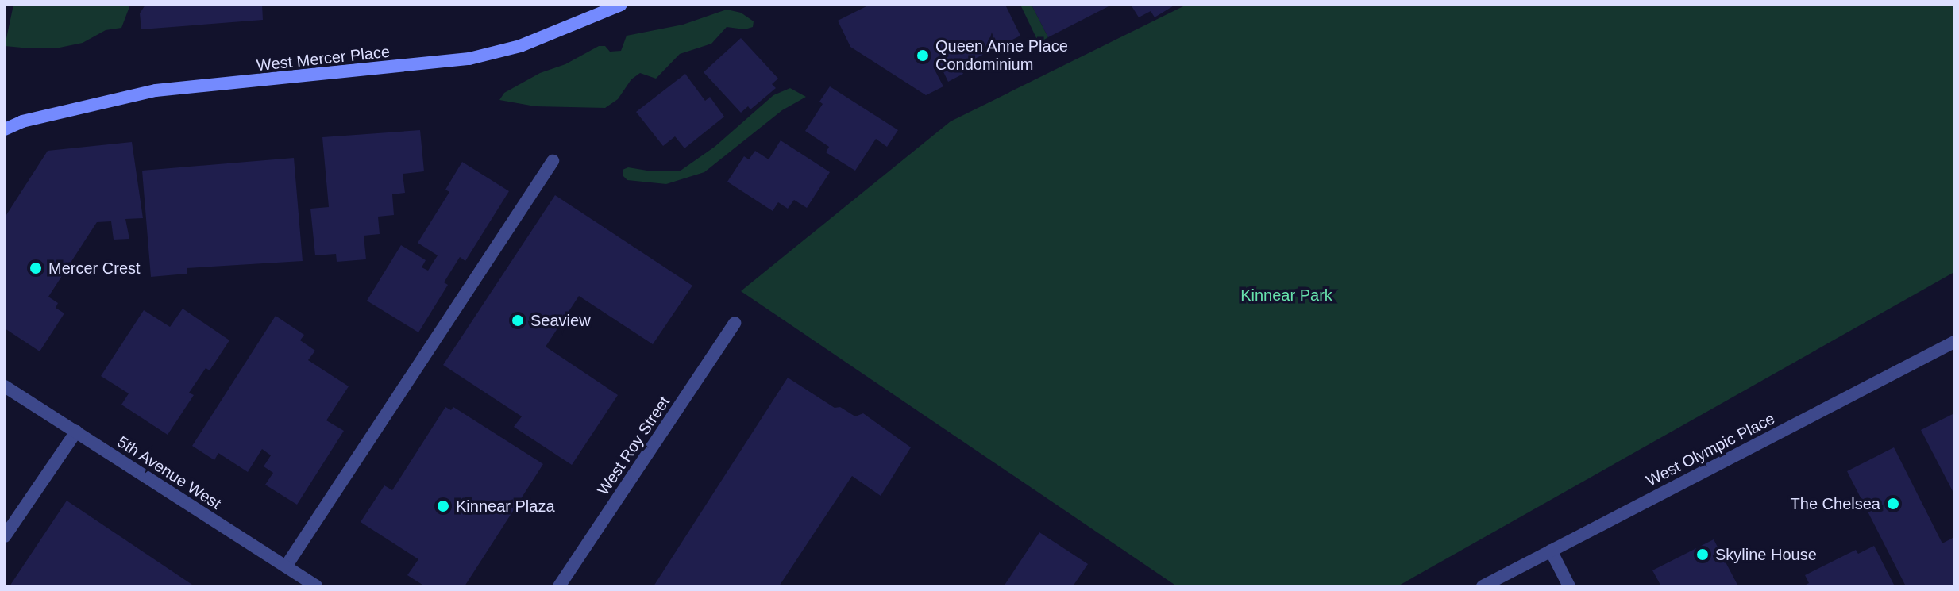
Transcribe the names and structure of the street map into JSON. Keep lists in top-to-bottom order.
{
  "streets": {
    "main road": ["West Mercer Place"],
    "street": ["West Roy Street", "West Olympic Place", "5th Avenue West"]
  },
  "parks": ["Kinnear Park"],
  "places": [
    "Queen Anne Place Condominium",
    "Mercer Crest",
    "Seaview",
    "The Chelsea",
    "Kinnear Plaza",
    "Skyline House"
  ]
}
